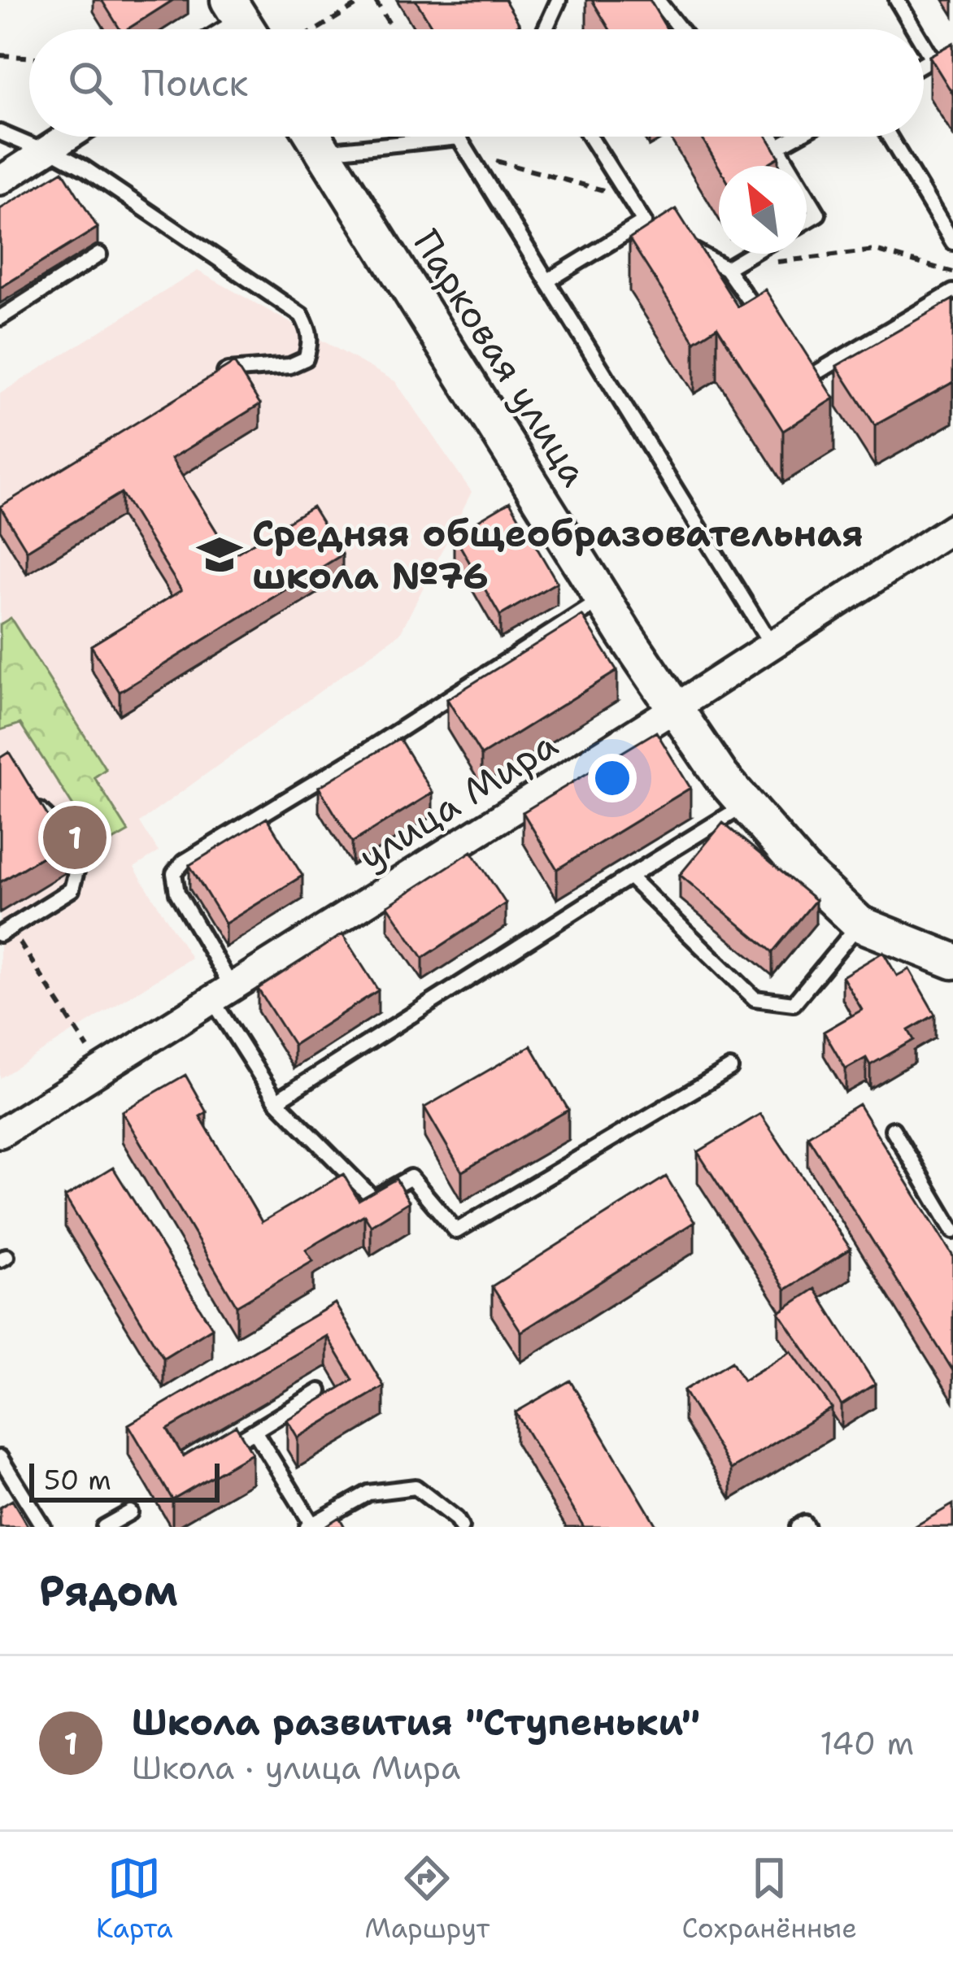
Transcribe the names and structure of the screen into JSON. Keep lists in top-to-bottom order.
{
  "streets": {
    "street": ["Парковая улица", "улица Мира"]
  },
  "crossings": [
    ["Парковая улица", "улица Мира"]
  ],
  "places": {
    "school or university": ["Средняя общеобразовательная школа №76"]
  },
  "scale_bar": "50 m",
  "north": "top left",
  "page": {
    "search": "Поиск",
    "pins": "1",
    "scale": "50 m",
    "heading": "Рядом",
    "list": [
      {
        "mark": "1",
        "name": "Школа развития \"Ступеньки\"",
        "note": "Школа · улица Мира",
        "value": "140 m"
      }
    ],
    "nav": ["Карта", "Маршрут", "Сохранённые"]
  }
}
